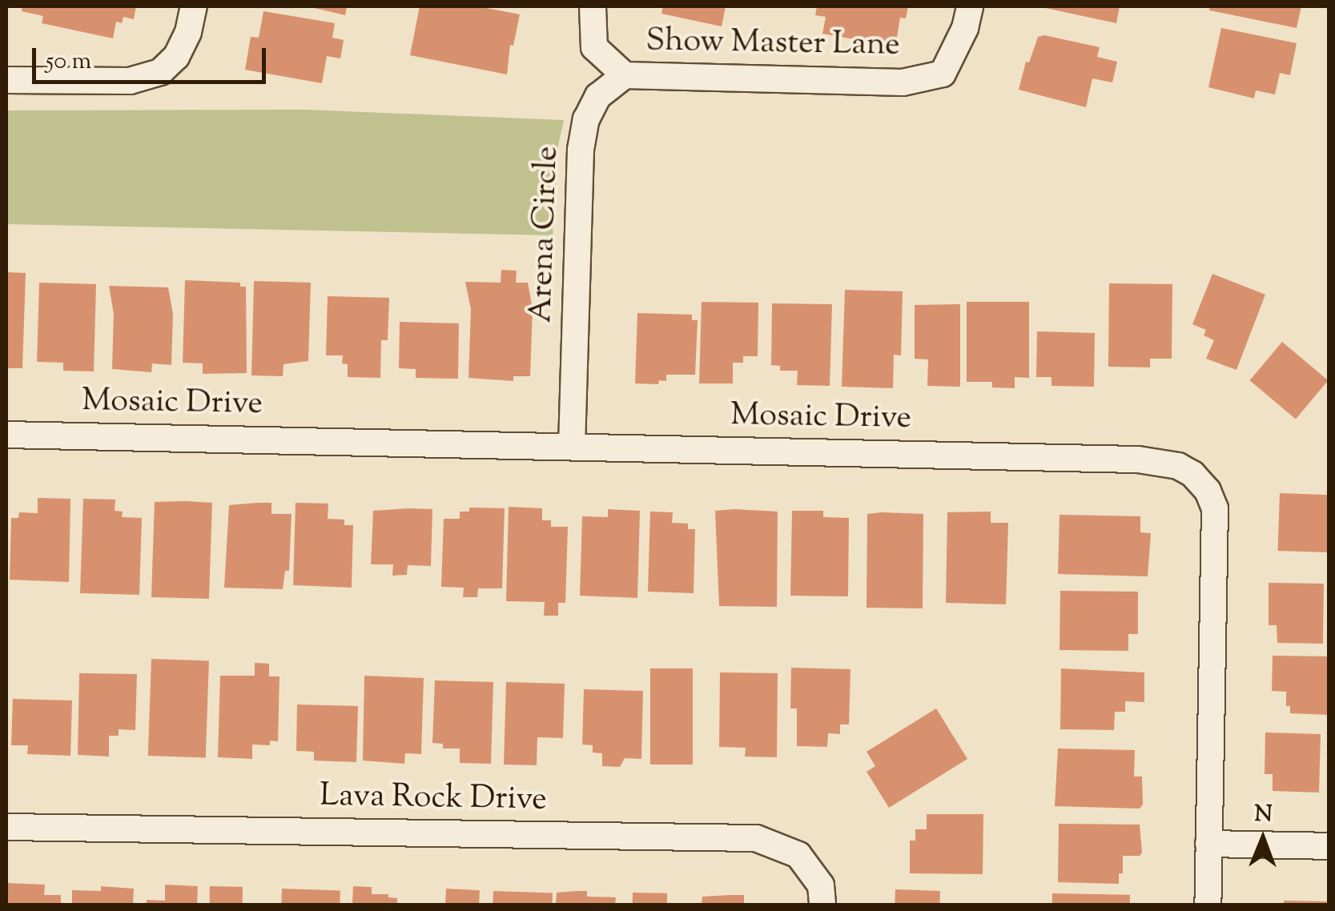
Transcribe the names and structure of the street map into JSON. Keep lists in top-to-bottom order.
{
  "streets": {
    "street": [
      "Show Master Lane",
      "Arena Circle",
      "Mosaic Drive",
      "Lava Rock Drive"
    ]
  },
  "crossings": [
    ["Show Master Lane", "Arena Circle"],
    ["Arena Circle", "Mosaic Drive"]
  ],
  "scale_bar": "50 m",
  "north": "top"
}
